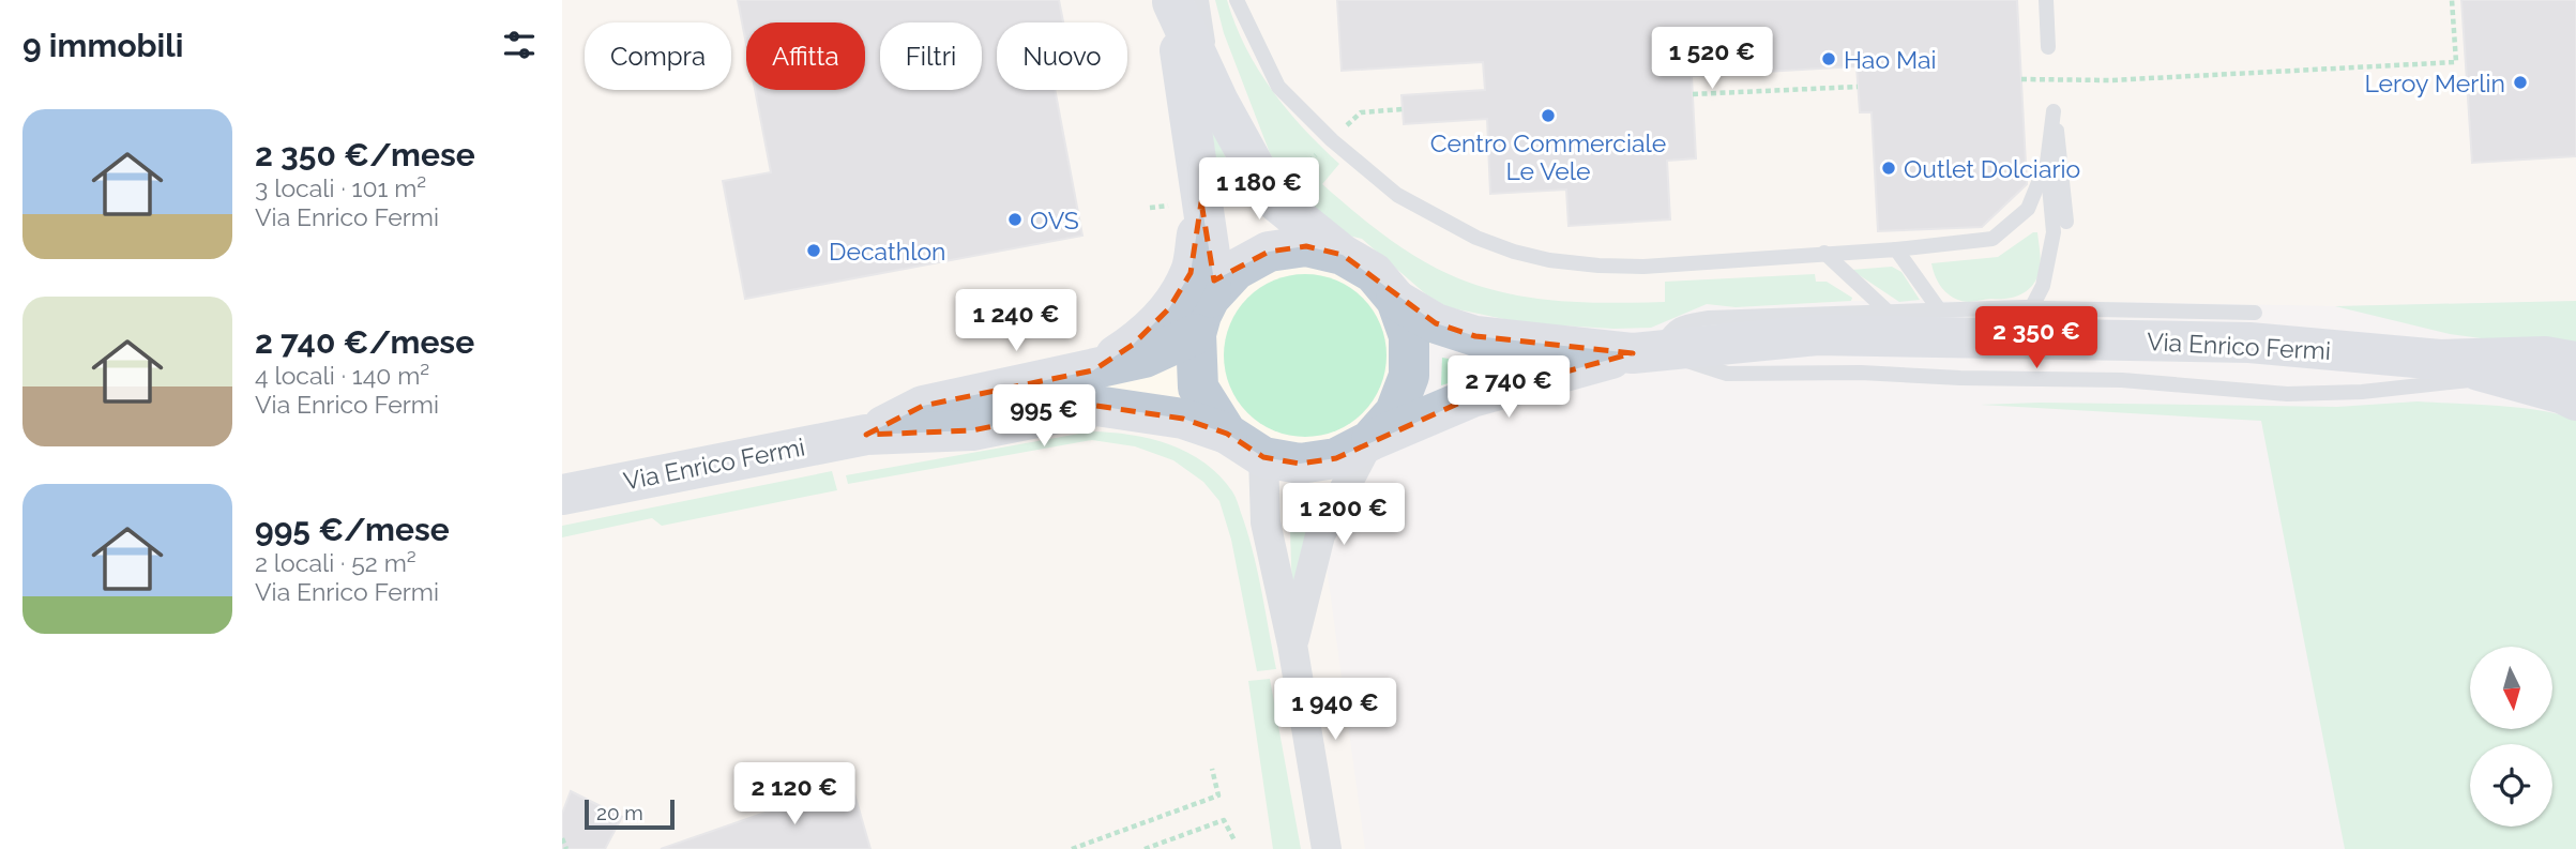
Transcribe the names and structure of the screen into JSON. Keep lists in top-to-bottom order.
{
  "streets": {
    "street": ["Via Enrico Fermi"]
  },
  "places": [
    "Hao Mai",
    "Leroy Merlin",
    "Centro Commerciale Le Vele",
    "Outlet Dolciario",
    "OVS",
    "Decathlon"
  ],
  "scale_bar": "20 m",
  "north": "bottom",
  "page": {
    "heading": "9 immobili",
    "chip": [
      "Compra",
      "Affitta",
      "Filtri",
      "Nuovo"
    ],
    "price": [
      "1 520 €",
      "1 180 €",
      "1 240 €",
      "2 350 €",
      "2 740 €",
      "995 €",
      "1 200 €",
      "1 940 €",
      "2 120 €"
    ],
    "list": [
      {
        "name": "2 350 €/mese",
        "note": "3 locali · 101 m² · Via Enrico Fermi"
      },
      {
        "name": "2 740 €/mese",
        "note": "4 locali · 140 m² · Via Enrico Fermi"
      },
      {
        "name": "995 €/mese",
        "note": "2 locali · 52 m² · Via Enrico Fermi"
      }
    ],
    "scale": "20 m"
  }
}
